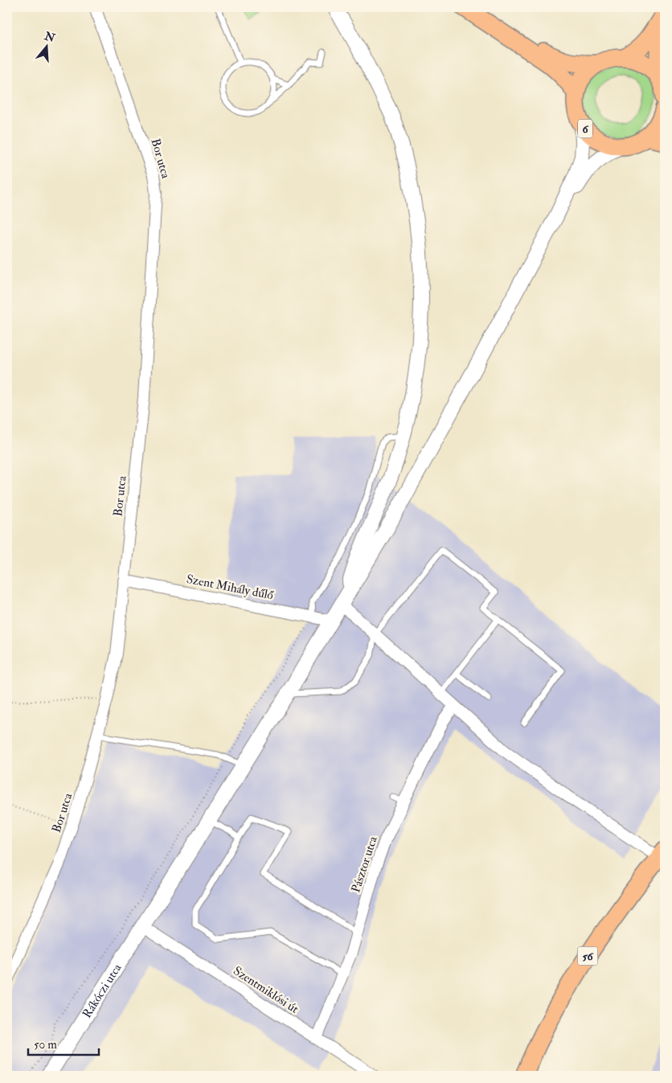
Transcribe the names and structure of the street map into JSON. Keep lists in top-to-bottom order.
{
  "streets": {
    "main road": ["6", "56"],
    "street": [
      "Bor utca",
      "Szent Mihály dűlő",
      "Pásztor utca",
      "Szentmiklósi út",
      "Rákóczi utca"
    ]
  },
  "crossings": [
    ["Bor utca", "Szent Mihály dűlő"],
    ["Szent Mihály dűlő", "Rákóczi utca"],
    ["Pásztor utca", "Szentmiklósi út"],
    ["Szentmiklósi út", "Rákóczi utca"]
  ],
  "scale_bar": "50 m",
  "north": "top"
}
